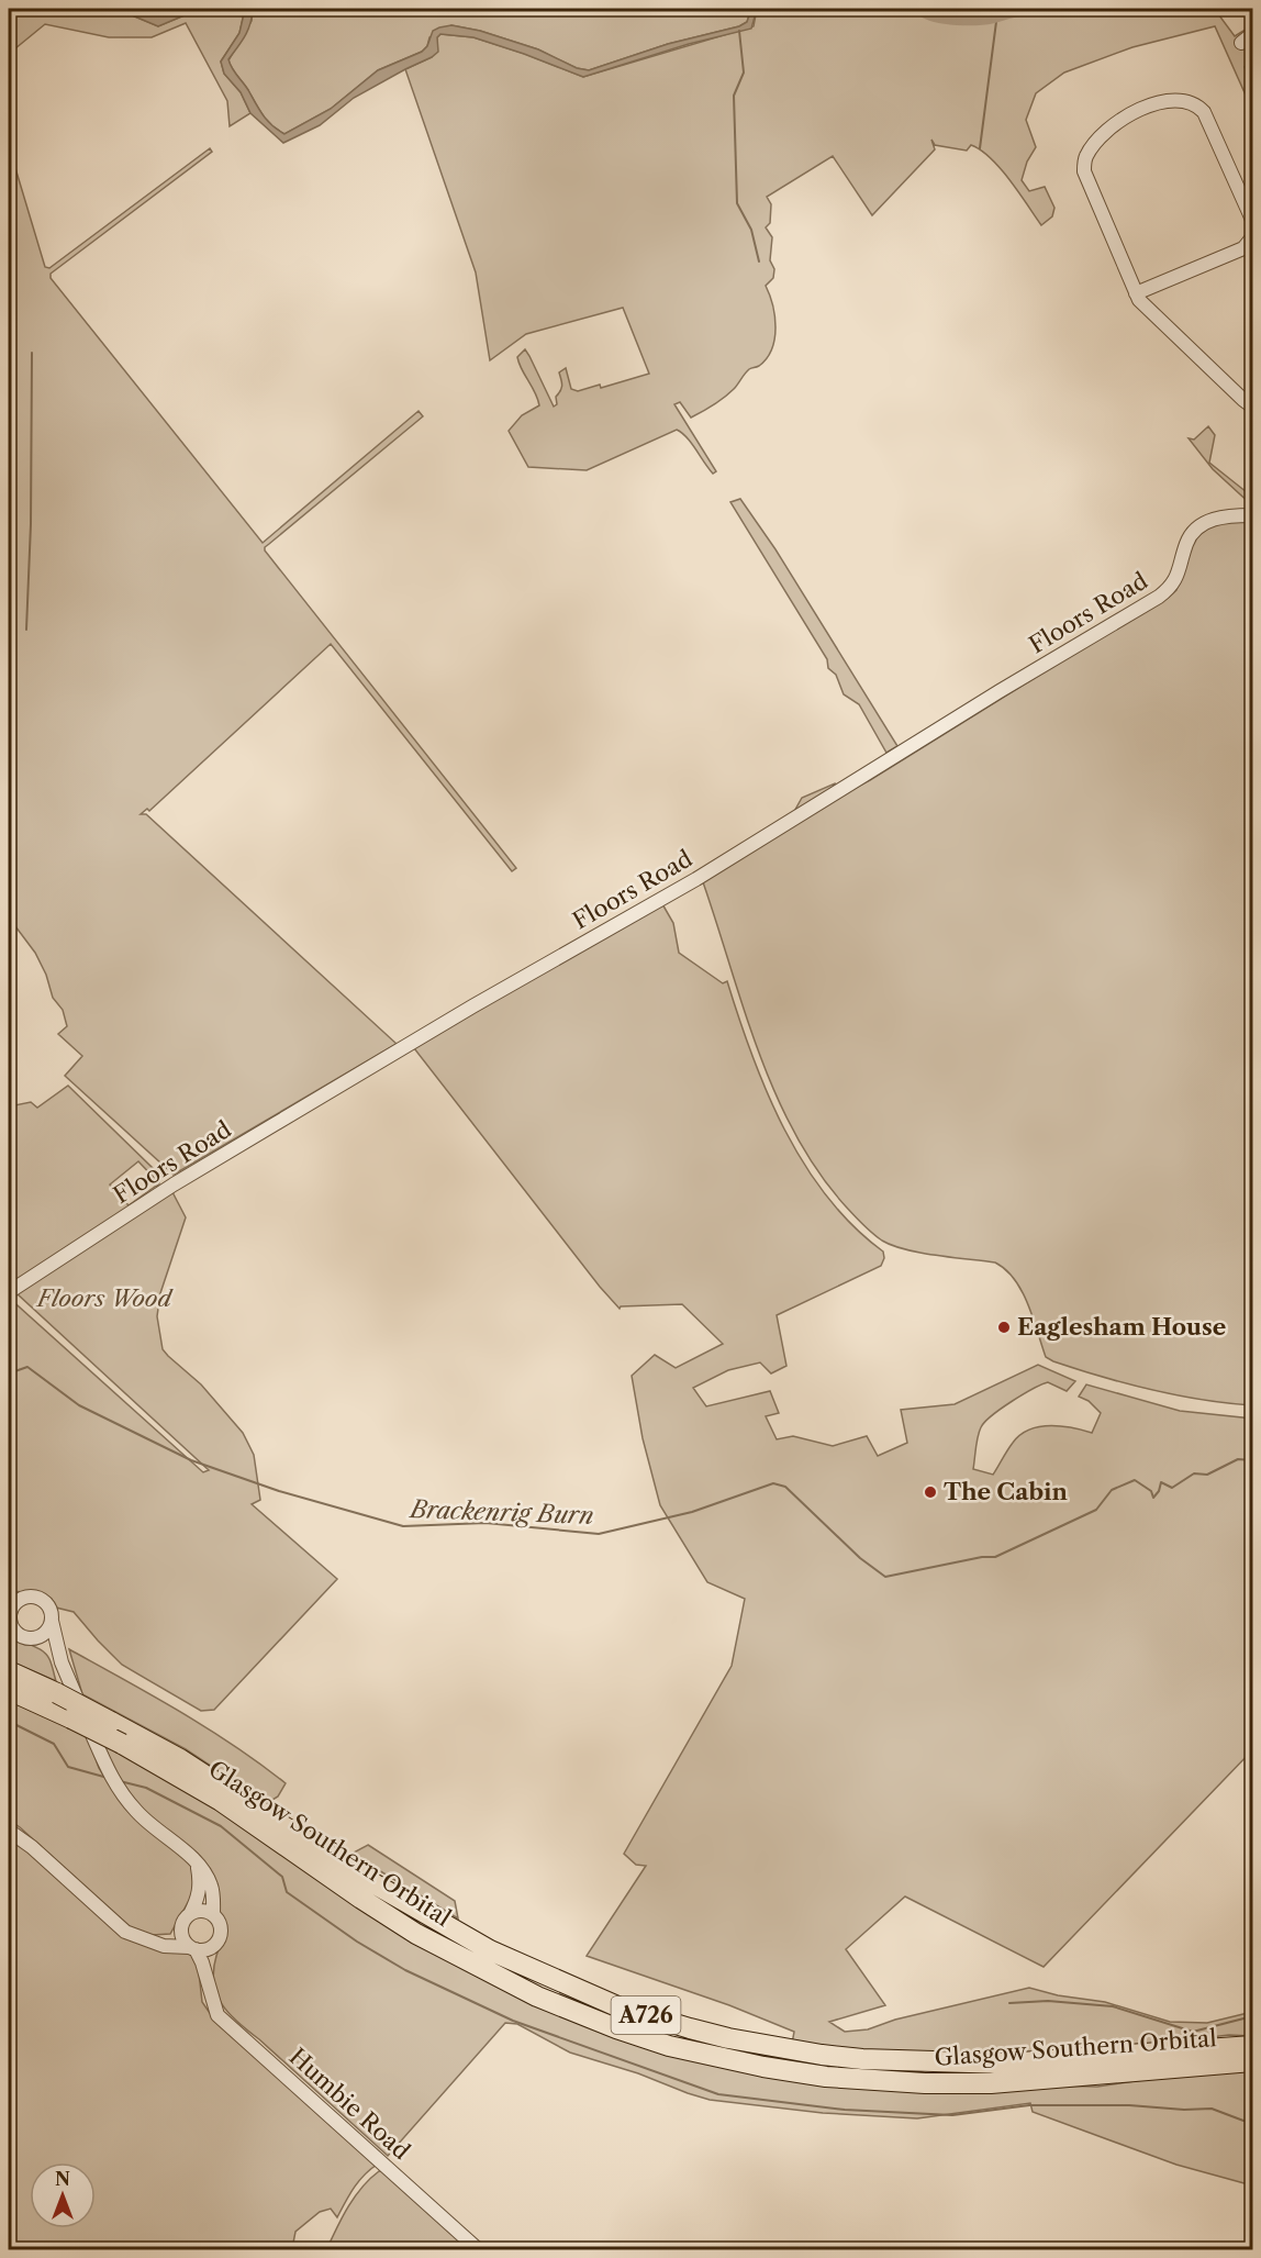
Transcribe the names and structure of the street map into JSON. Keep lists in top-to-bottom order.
{
  "streets": {
    "highway": ["Glasgow Southern Orbital", "A726"],
    "street": ["Floors Road", "Humbie Road"]
  },
  "water": ["Brackenrig Burn"],
  "parks": ["Floors Wood"],
  "places": ["Eaglesham House", "The Cabin"],
  "north": "top"
}
